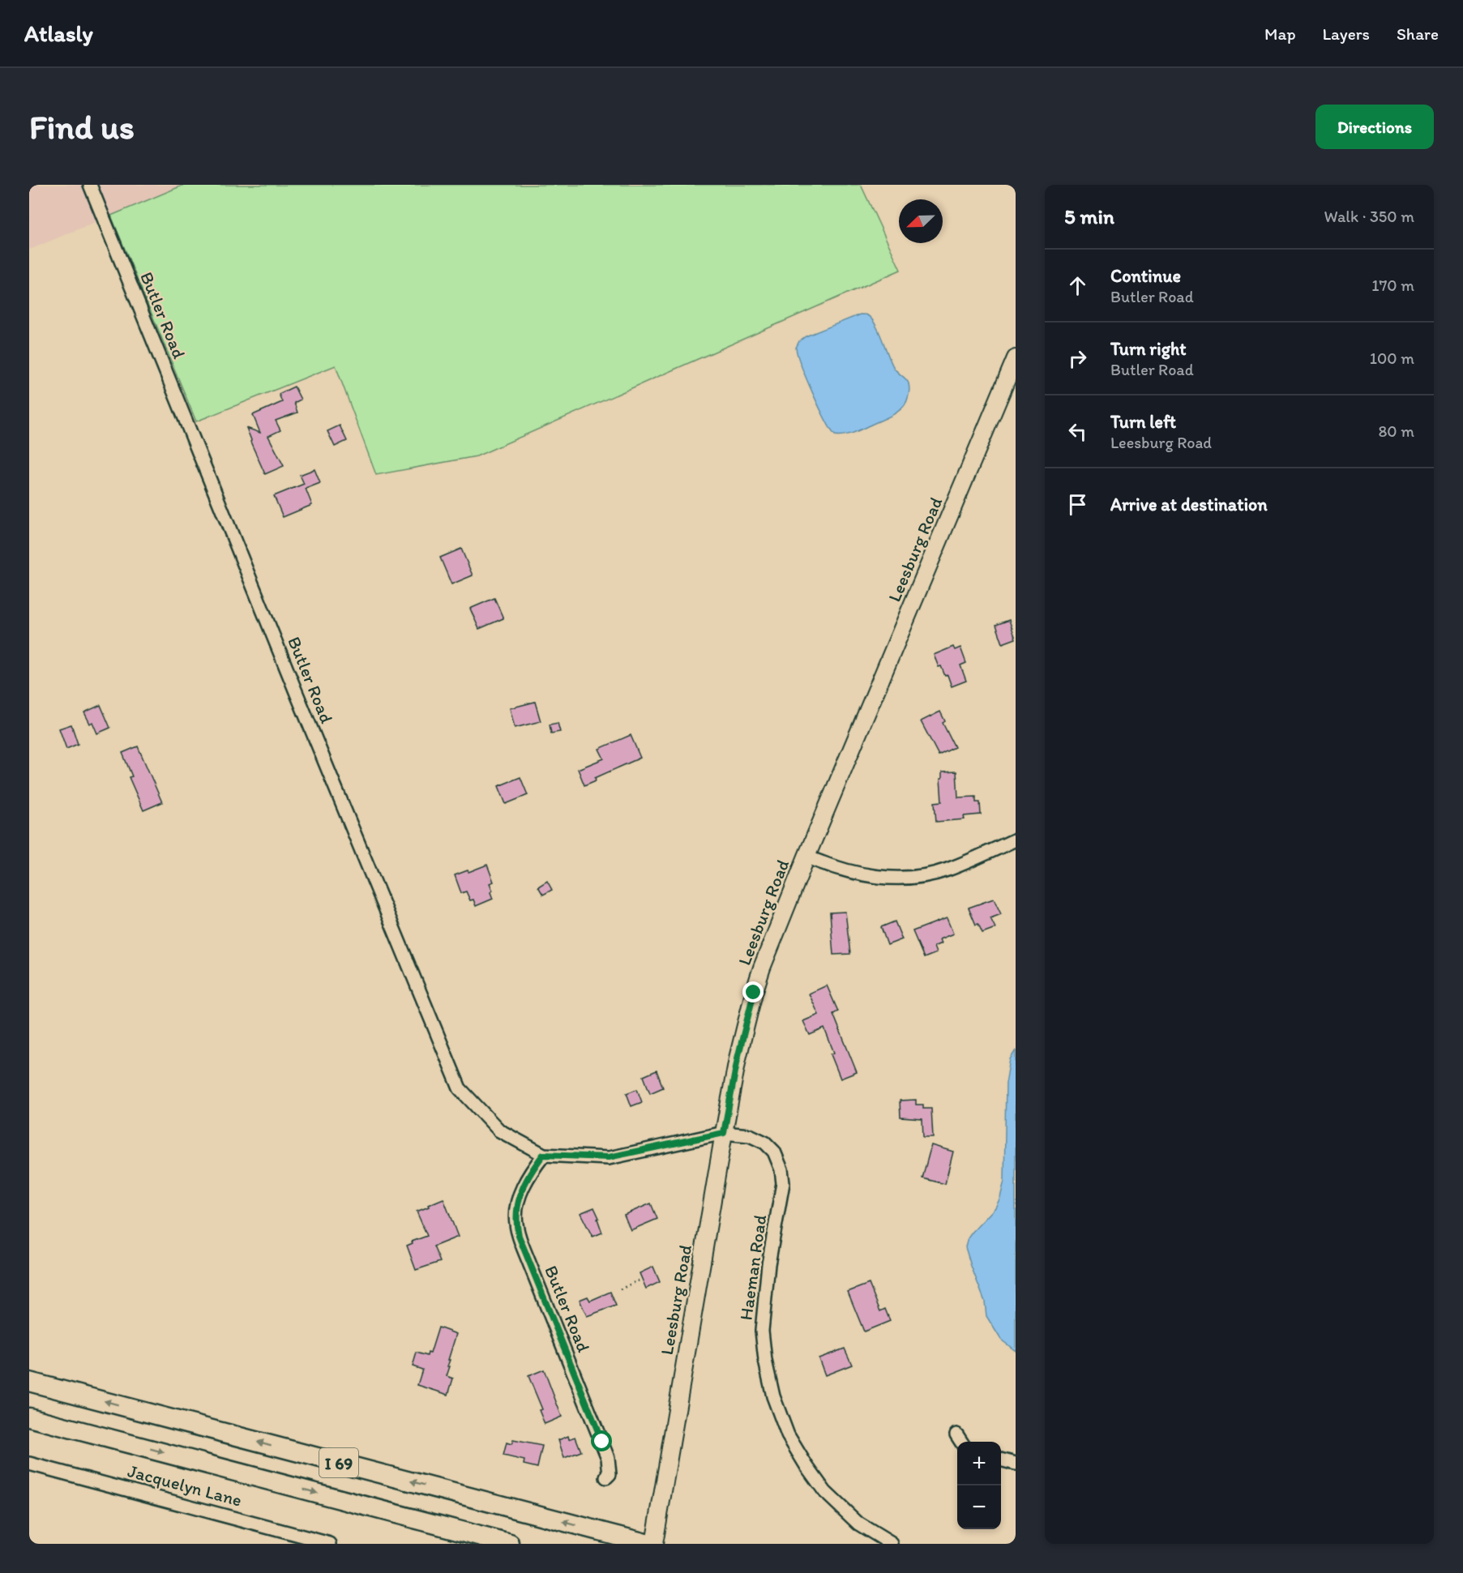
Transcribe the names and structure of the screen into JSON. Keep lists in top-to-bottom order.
{
  "streets": {
    "highway": ["I 69"],
    "main road": ["Leesburg Road"],
    "street": ["Butler Road", "Haeman Road", "Jacquelyn Lane"]
  },
  "crossings": [
    ["Butler Road", "Leesburg Road"],
    ["Butler Road", "Haeman Road"],
    ["Leesburg Road", "Haeman Road"]
  ],
  "north": "bottom left",
  "page": {
    "header": "Atlasly",
    "nav": ["Map", "Layers", "Share"],
    "buttons": "Directions",
    "title": "Find us",
    "heading": ["5 min", "Walk · 350 m"],
    "list": [
      ["Continue", "Butler Road", "170 m"],
      ["Turn right", "Butler Road", "100 m"],
      ["Turn left", "Leesburg Road", "80 m"],
      "Arrive at destination"
    ],
    "map_buttons": ["+", "−"]
  }
}
